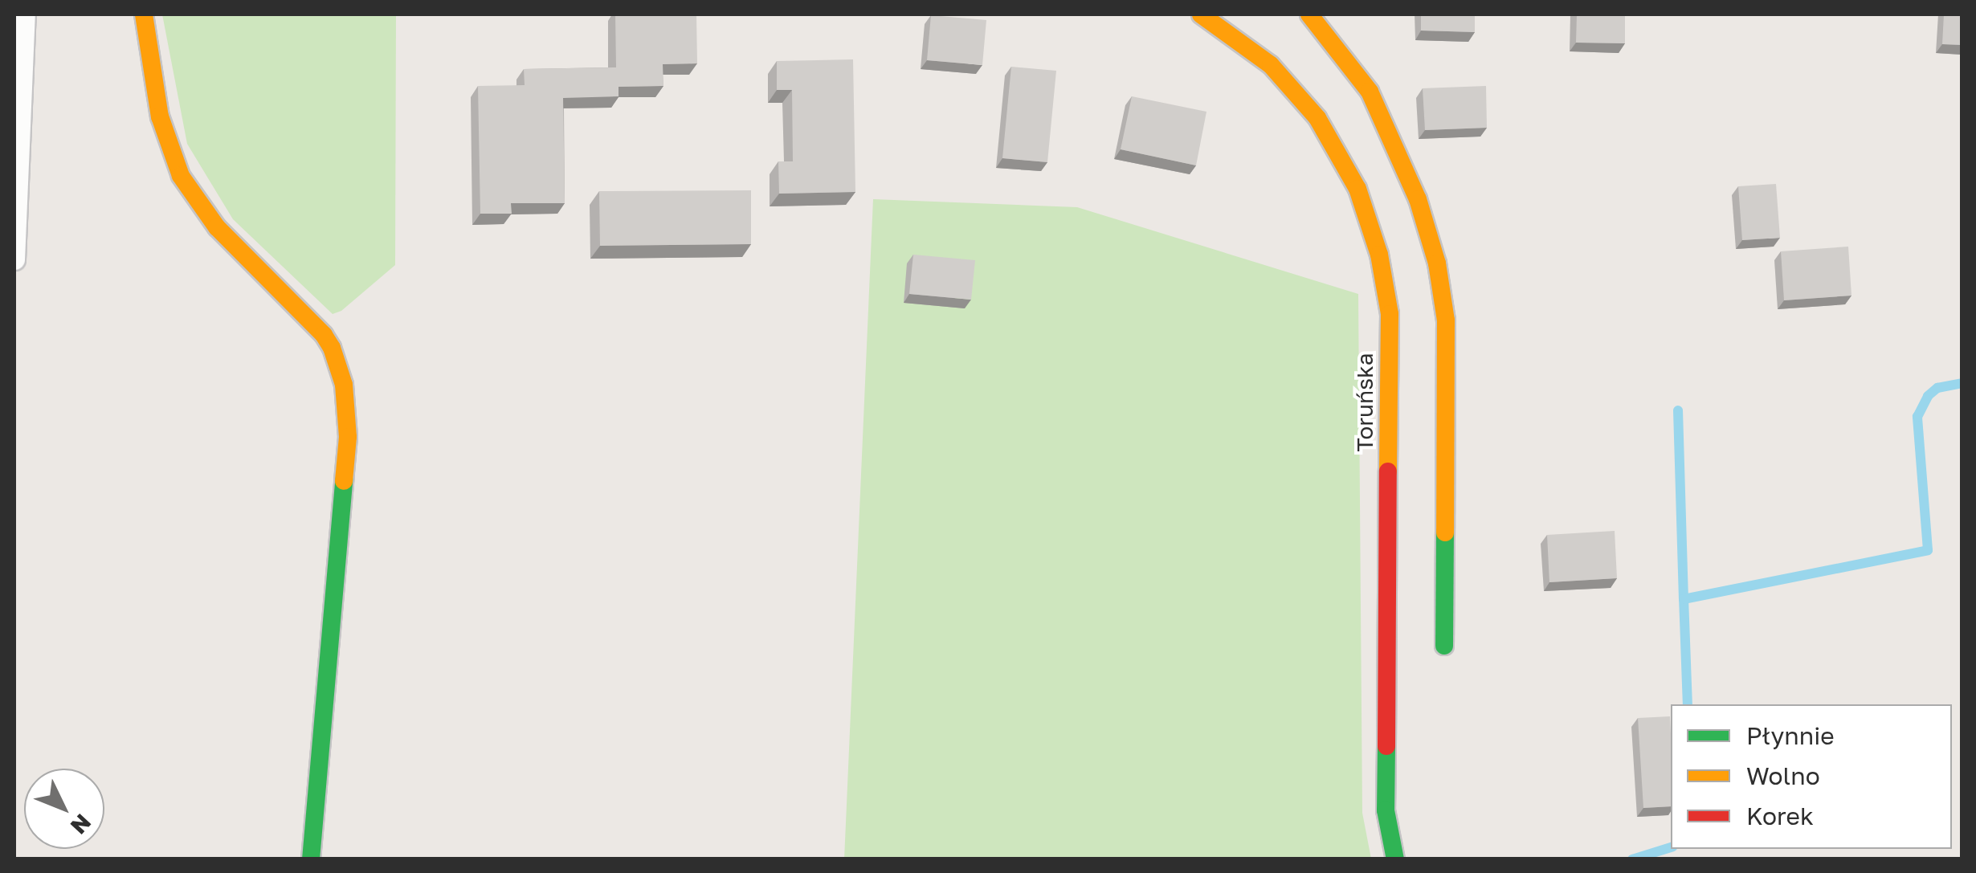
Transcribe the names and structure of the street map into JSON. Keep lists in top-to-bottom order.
{
  "streets": {
    "street": ["Toruńska"]
  },
  "legend": ["Płynnie", "Wolno", "Korek"],
  "north": "bottom right"
}
